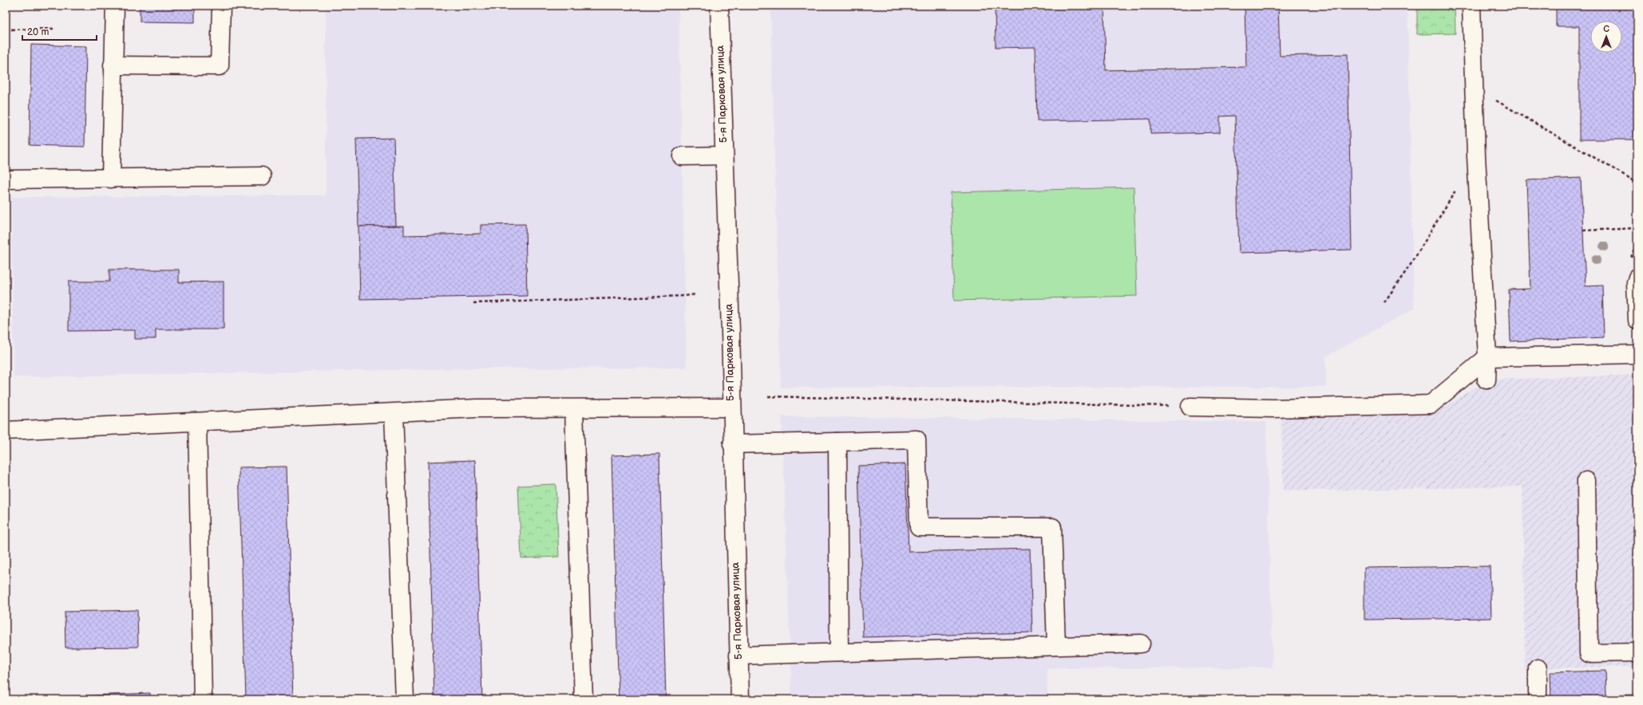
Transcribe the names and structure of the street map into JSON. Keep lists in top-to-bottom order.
{
  "streets": {
    "street": ["5-я Парковая улица"]
  },
  "scale_bar": "20 m",
  "north": "top"
}
